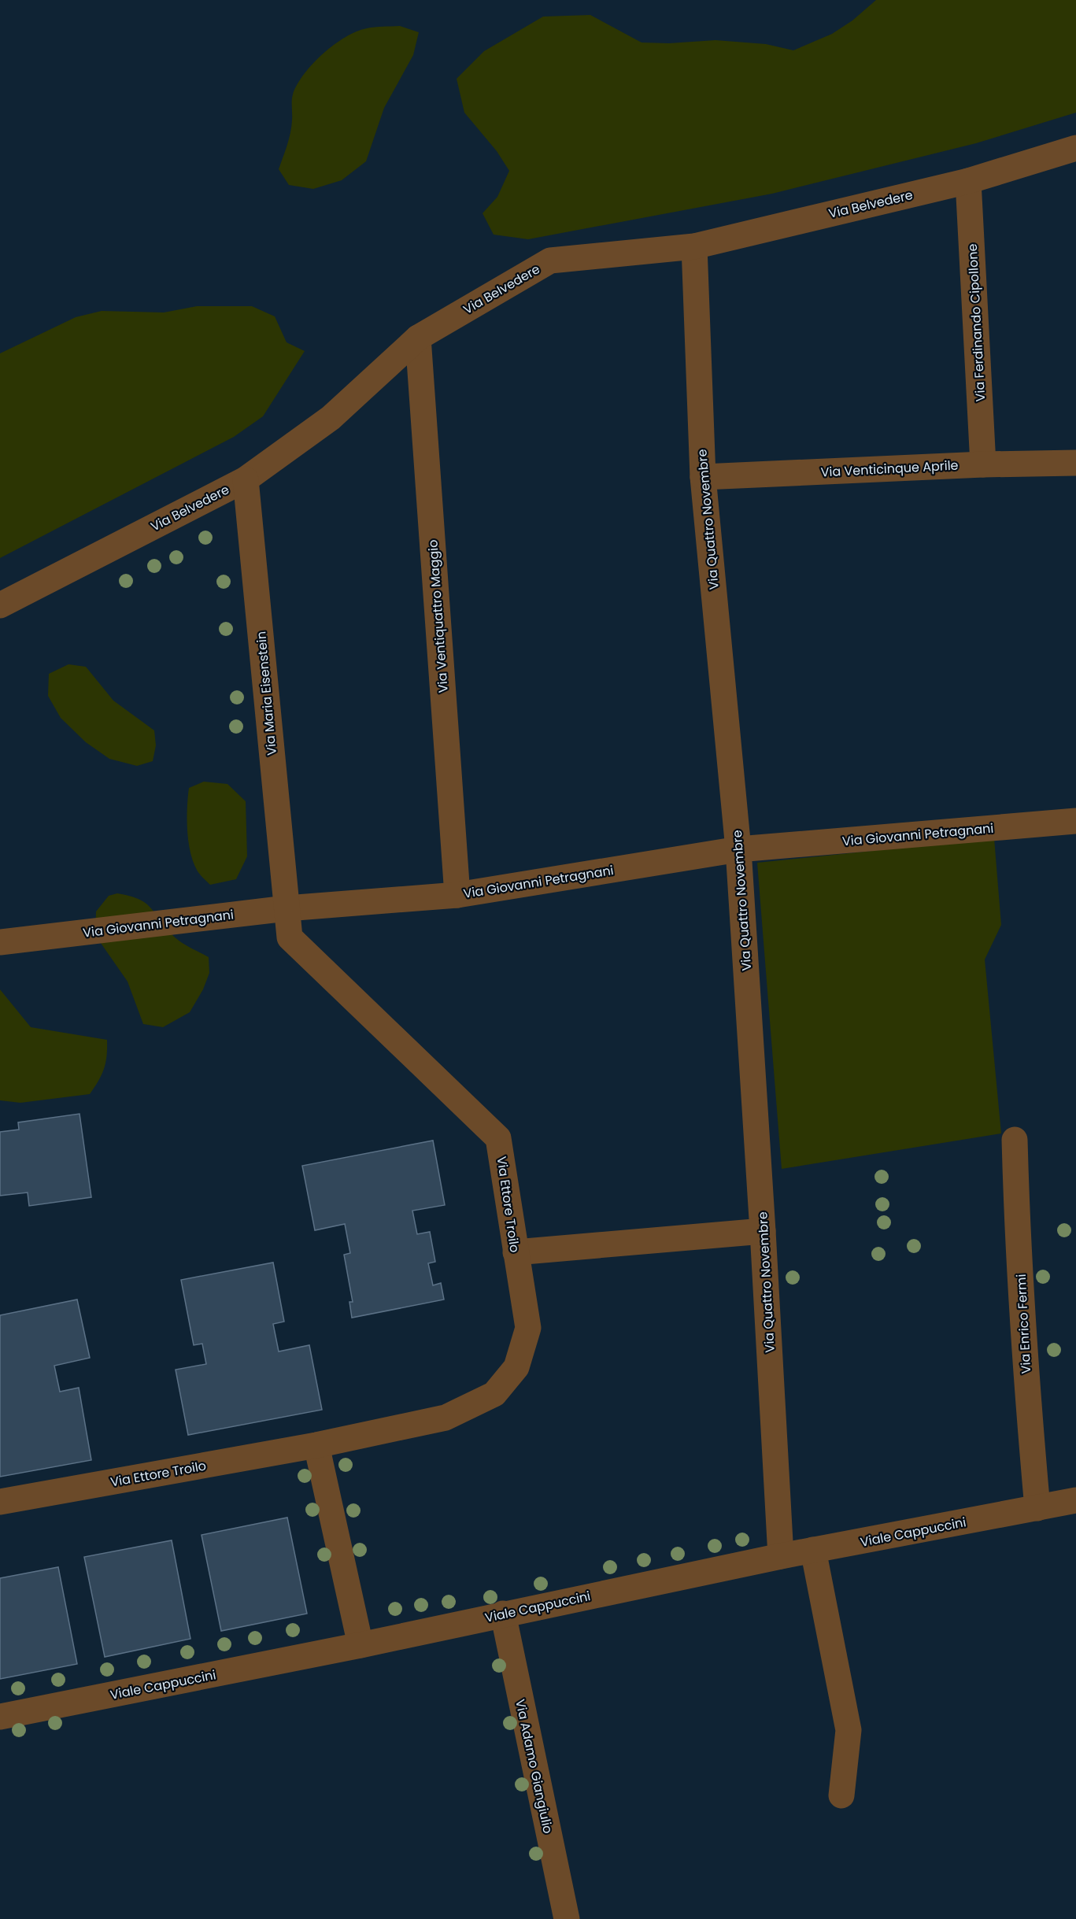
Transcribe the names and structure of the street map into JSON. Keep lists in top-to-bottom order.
{
  "streets": {
    "street": [
      "Via Belvedere",
      "Via Ferdinando Cipollone",
      "Via Venticinque Aprile",
      "Via Quattro Novembre",
      "Via Ventiquattro Maggio",
      "Via Maria Eisenstein",
      "Via Giovanni Petragnani",
      "Via Ettore Troilo",
      "Via Enrico Fermi",
      "Viale Cappuccini",
      "Via Adamo Giangiulio"
    ]
  },
  "crossings": [
    ["Via Belvedere", "Via Ferdinando Cipollone"],
    ["Via Belvedere", "Via Quattro Novembre"],
    ["Via Belvedere", "Via Ventiquattro Maggio"],
    ["Via Belvedere", "Via Maria Eisenstein"],
    ["Via Ferdinando Cipollone", "Via Venticinque Aprile"],
    ["Via Venticinque Aprile", "Via Quattro Novembre"],
    ["Via Quattro Novembre", "Via Giovanni Petragnani"],
    ["Via Quattro Novembre", "Viale Cappuccini"],
    ["Via Ventiquattro Maggio", "Via Giovanni Petragnani"],
    ["Via Maria Eisenstein", "Via Giovanni Petragnani"],
    ["Via Maria Eisenstein", "Via Ettore Troilo"],
    ["Via Giovanni Petragnani", "Via Ettore Troilo"],
    ["Via Enrico Fermi", "Viale Cappuccini"],
    ["Viale Cappuccini", "Via Adamo Giangiulio"]
  ]
}
